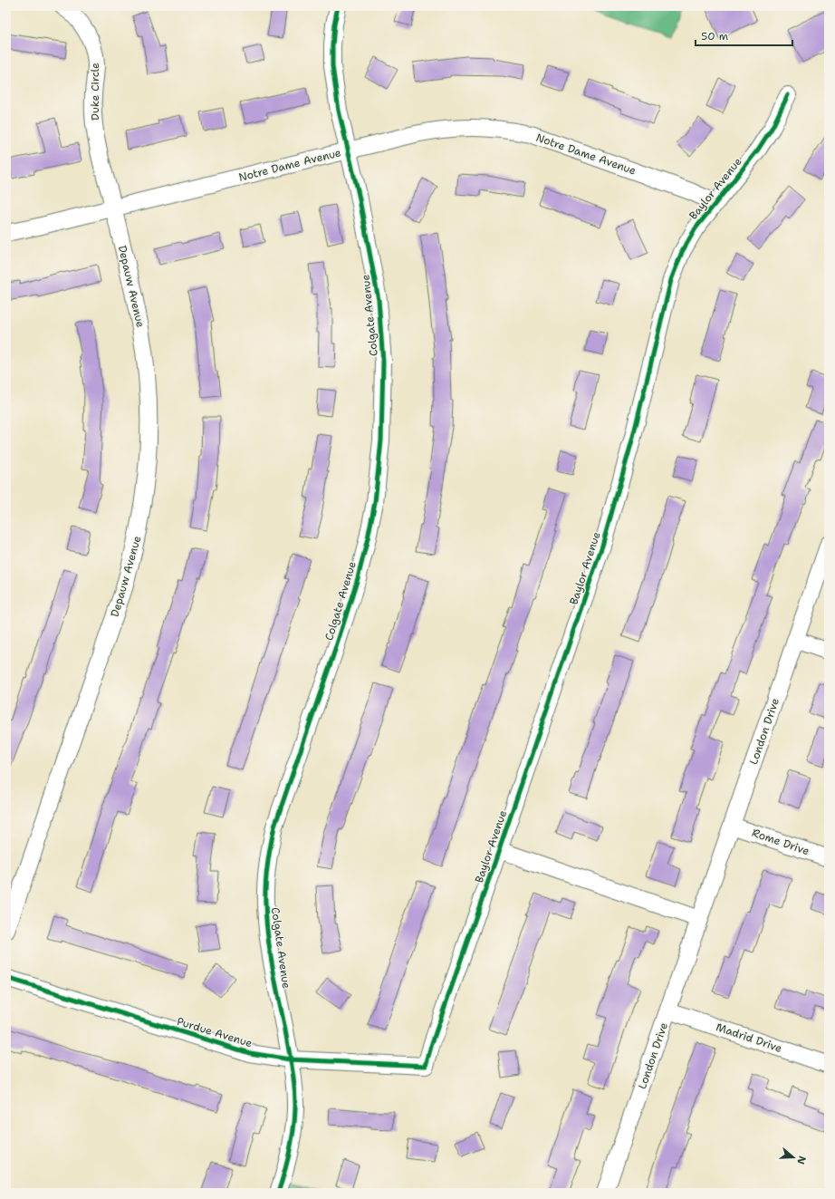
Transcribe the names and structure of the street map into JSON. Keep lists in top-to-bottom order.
{
  "streets": {
    "street": [
      "Duke Circle",
      "Notre Dame Avenue",
      "Baylor Avenue",
      "Depauw Avenue",
      "Colgate Avenue",
      "London Drive",
      "Rome Drive",
      "Purdue Avenue",
      "Madrid Drive"
    ]
  },
  "crossings": [
    ["Duke Circle", "Notre Dame Avenue"],
    ["Duke Circle", "Depauw Avenue"],
    ["Notre Dame Avenue", "Baylor Avenue"],
    ["Notre Dame Avenue", "Depauw Avenue"],
    ["Notre Dame Avenue", "Colgate Avenue"],
    ["Baylor Avenue", "Purdue Avenue"],
    ["Colgate Avenue", "Purdue Avenue"],
    ["London Drive", "Rome Drive"],
    ["London Drive", "Madrid Drive"]
  ],
  "scale_bar": "50 m",
  "north": "right"
}
